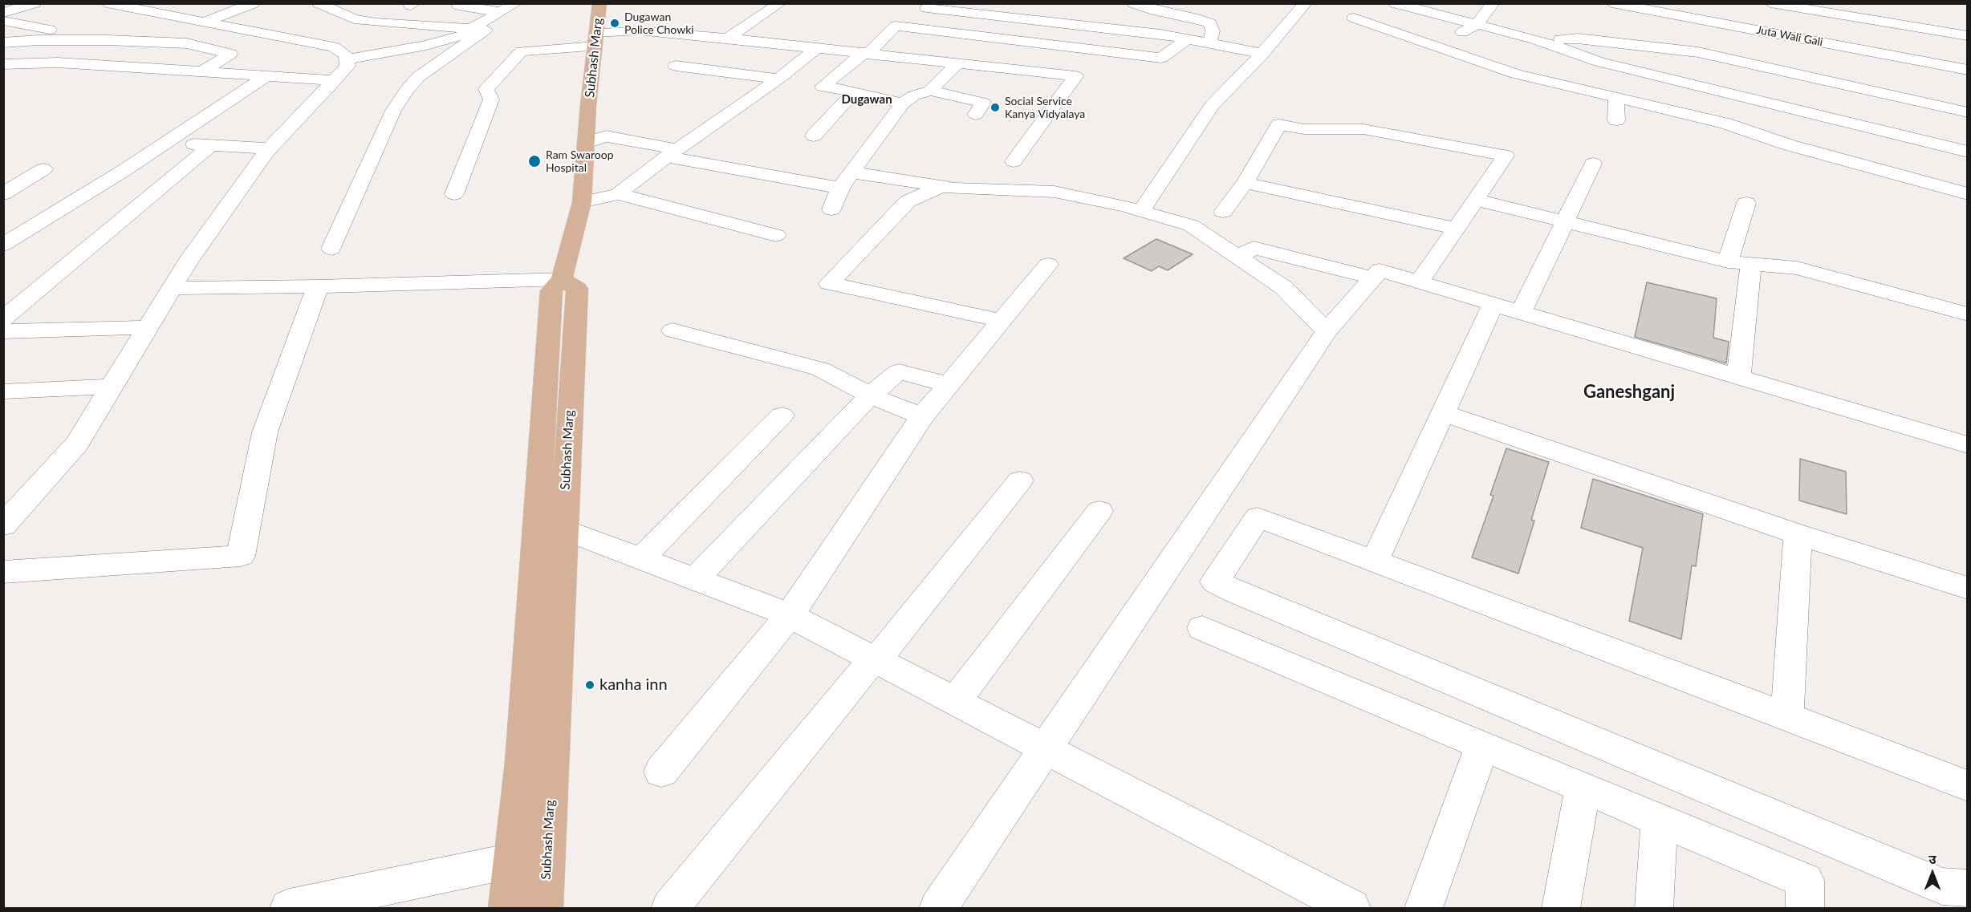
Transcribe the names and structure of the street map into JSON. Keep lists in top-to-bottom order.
{
  "streets": {
    "main road": ["Subhash Marg"],
    "street": ["Juta Wali Gali"]
  },
  "districts": ["Dugawan", "Ganeshganj"],
  "places": [
    "Dugawan Police Chowki",
    "Social Service Kanya Vidyalaya",
    "Ram Swaroop Hospital",
    "kanha inn"
  ],
  "north": "top"
}
